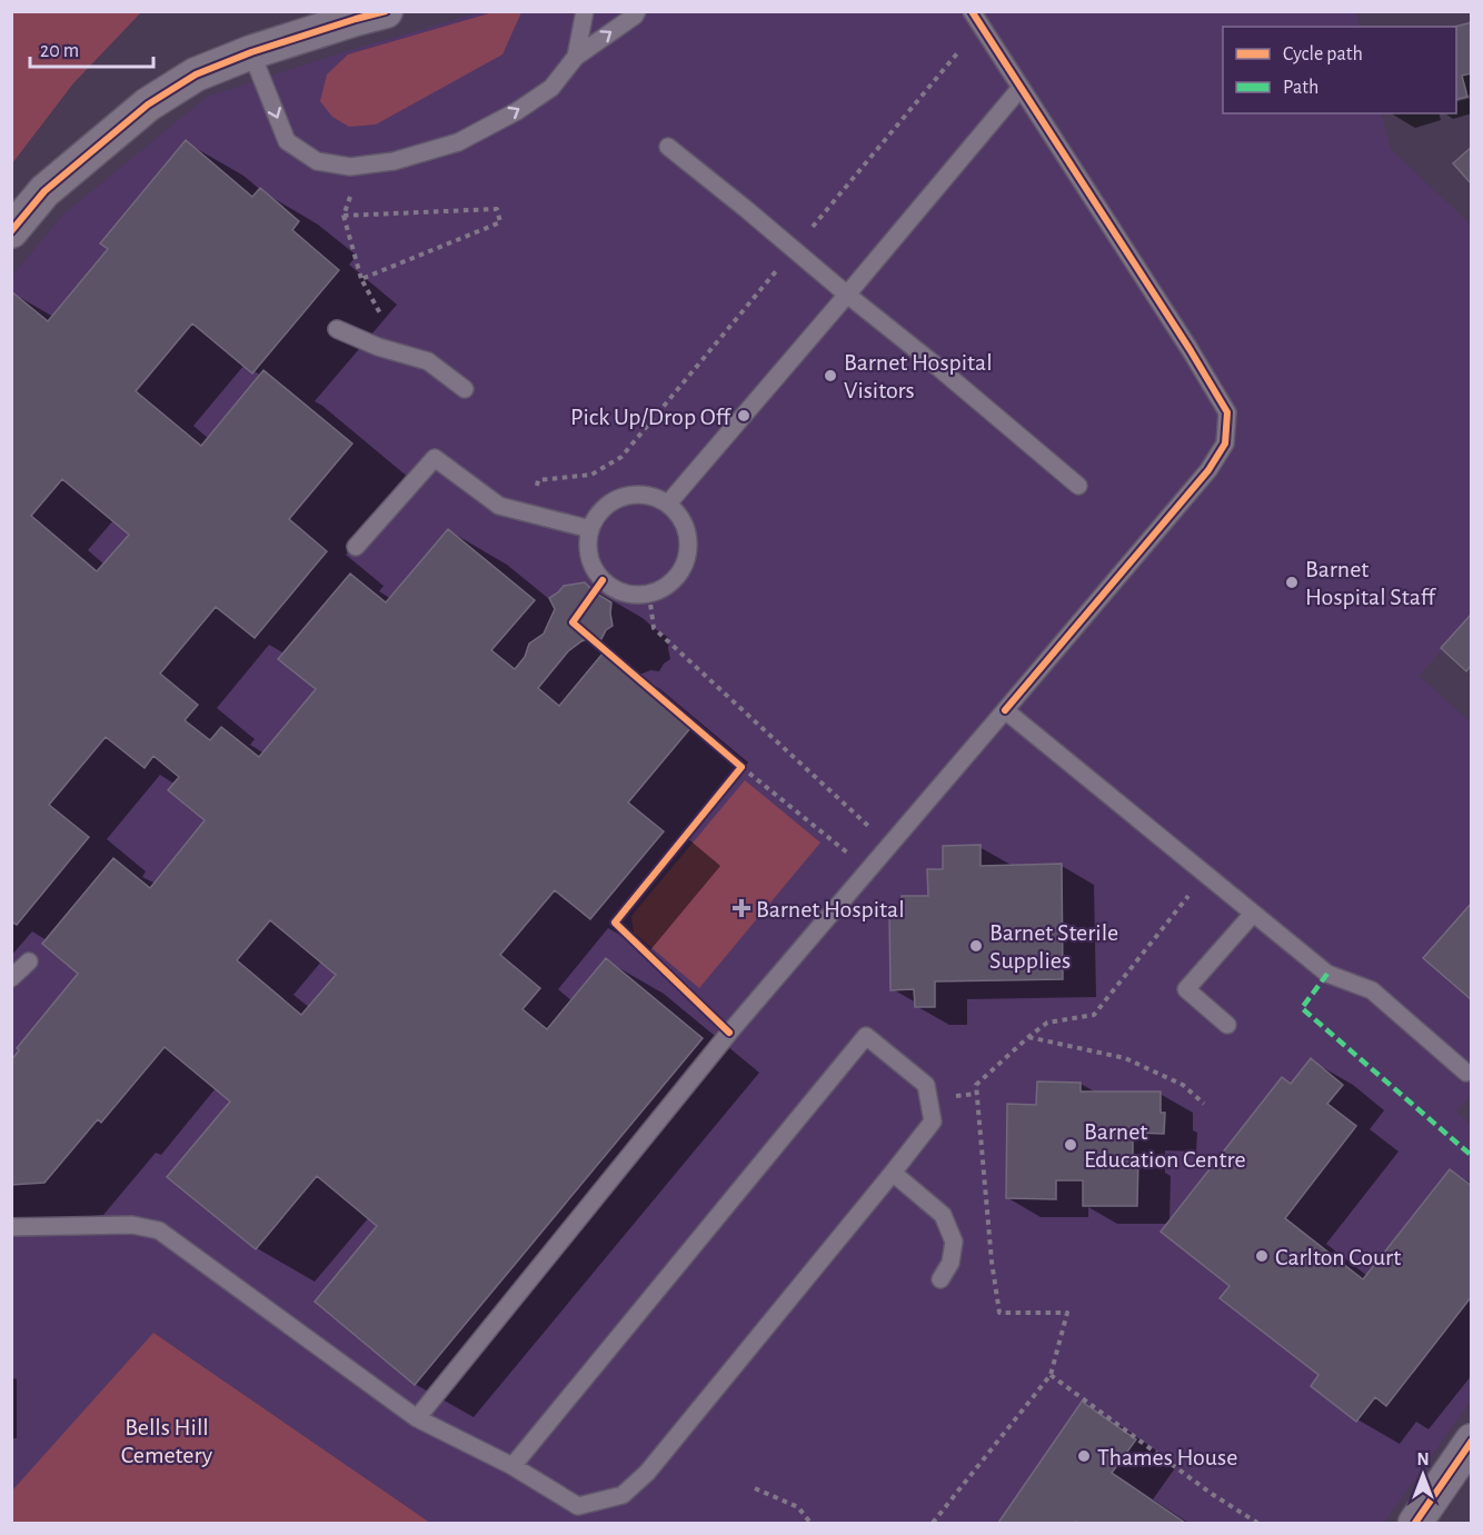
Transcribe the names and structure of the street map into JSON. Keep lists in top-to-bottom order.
{
  "parks": ["Bells Hill Cemetery"],
  "places": {
    "other": [
      "Barnet Hospital Visitors",
      "Pick Up/Drop Off",
      "Barnet Hospital Staff",
      "Barnet Sterile Supplies",
      "Barnet Education Centre",
      "Carlton Court",
      "Thames House"
    ],
    "health": ["Barnet Hospital"]
  },
  "legend": ["Cycle path", "Path"],
  "scale_bar": "20 m",
  "north": "top"
}
